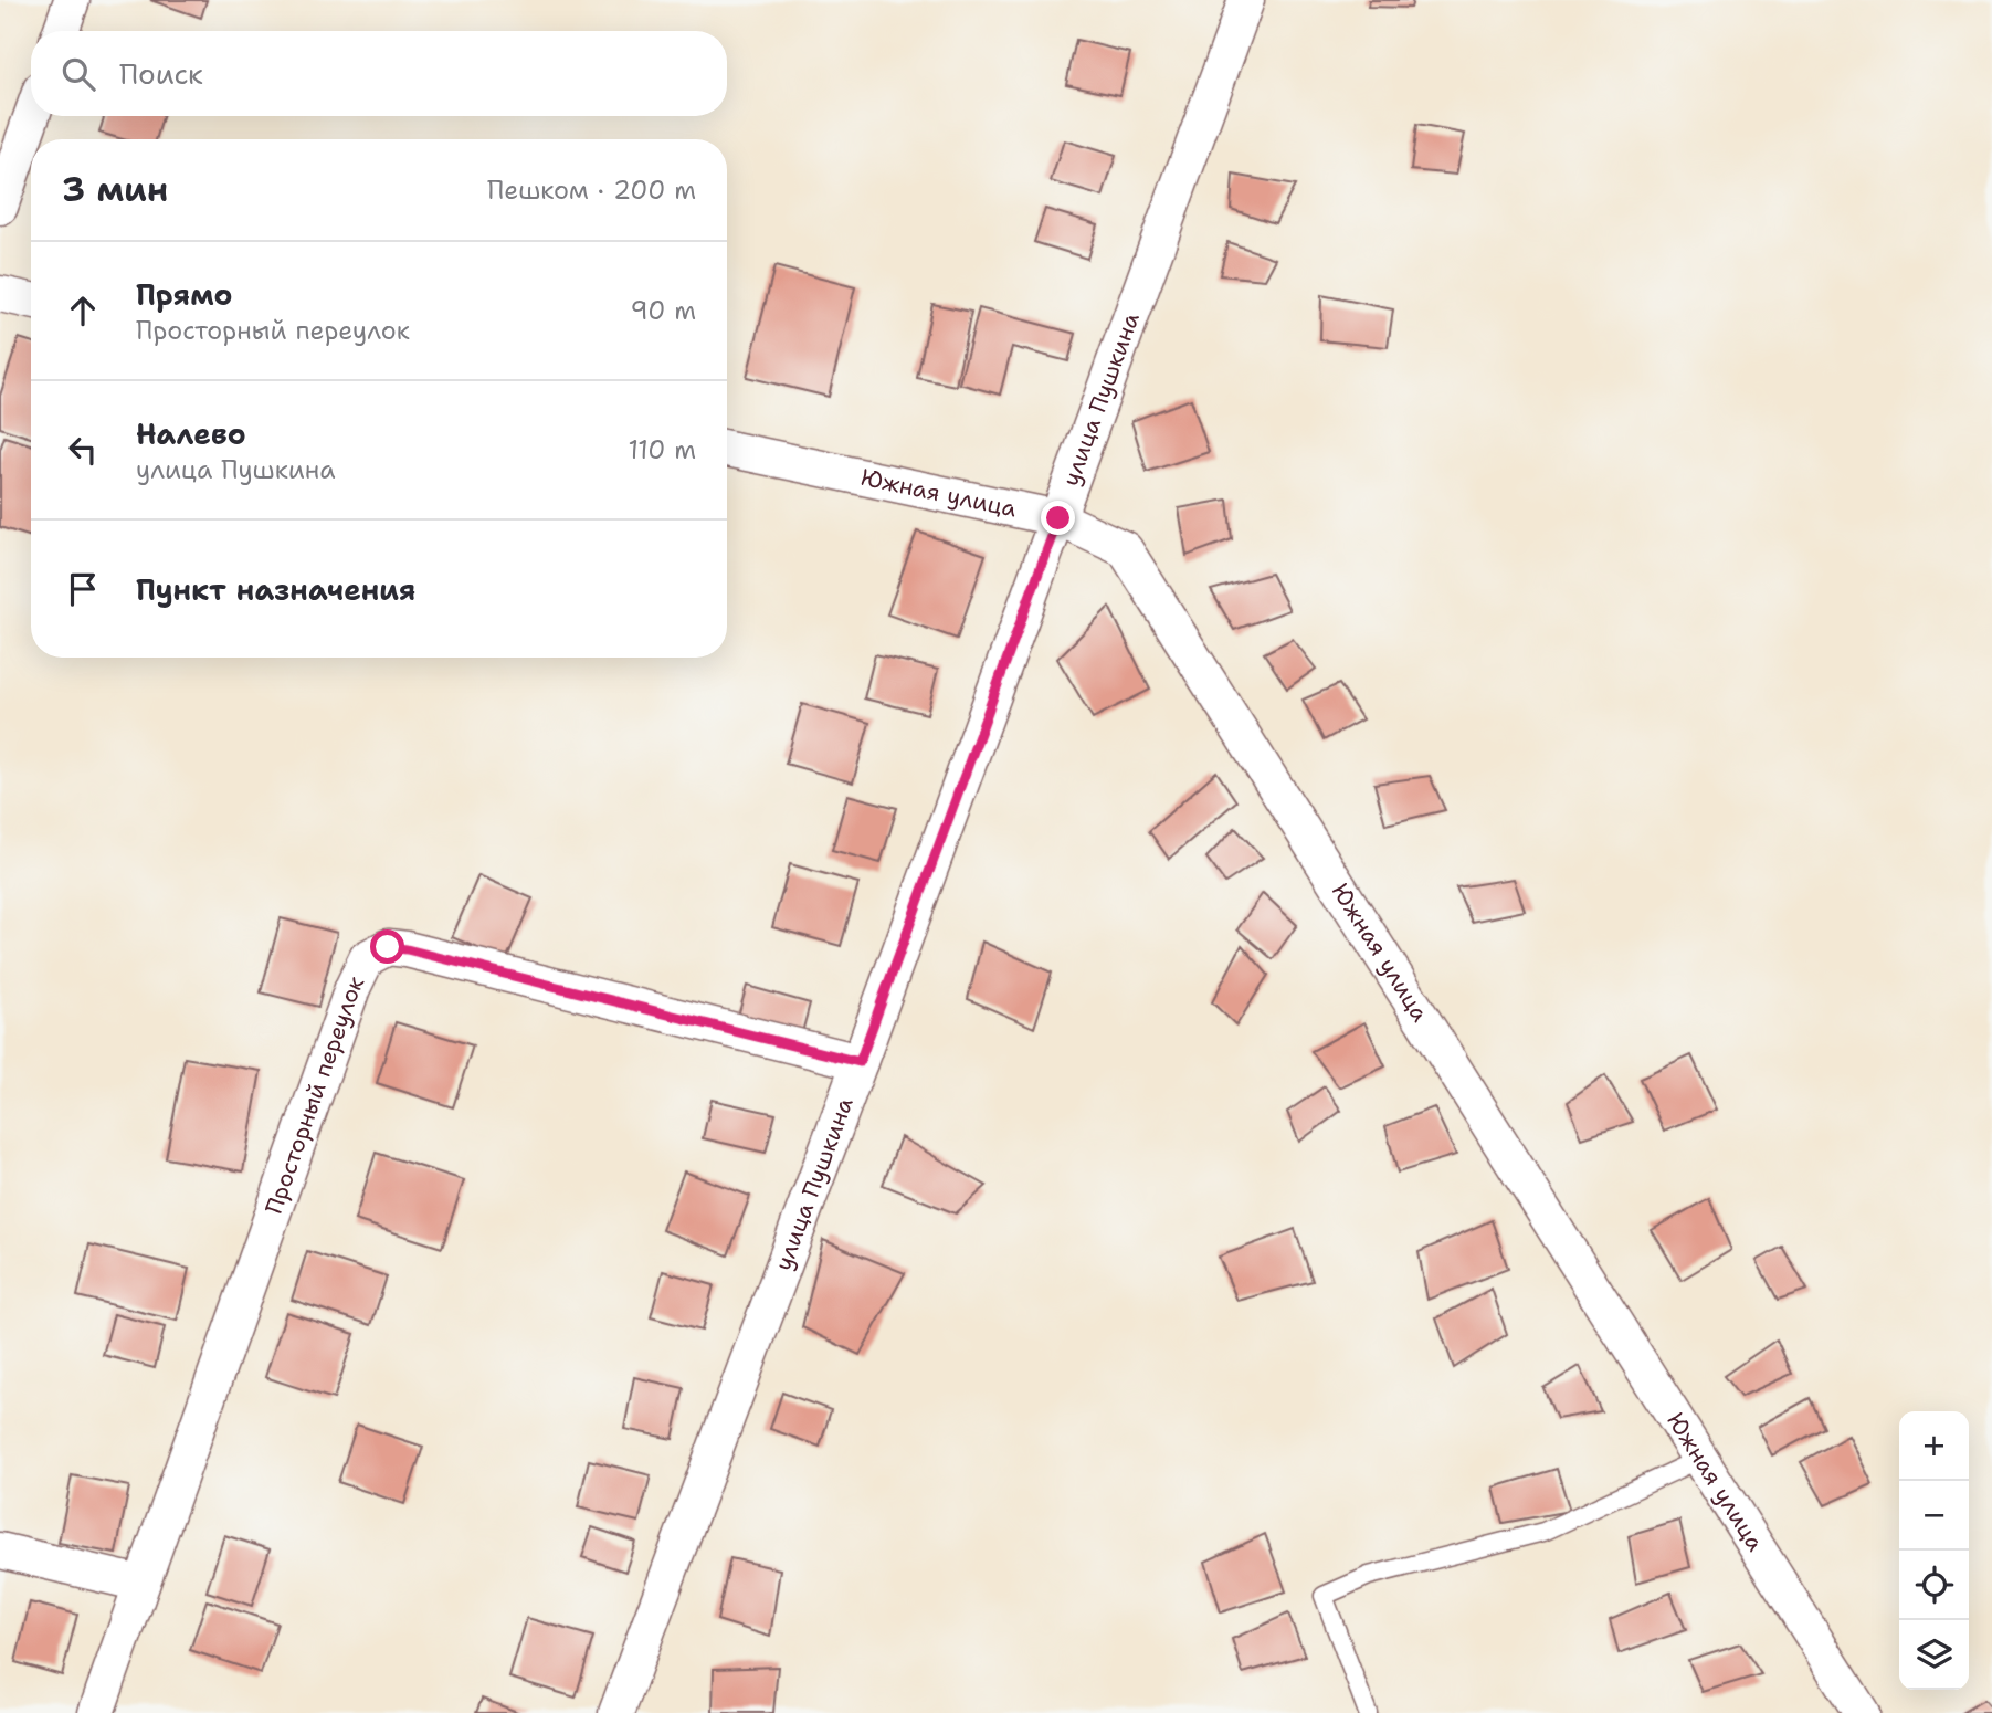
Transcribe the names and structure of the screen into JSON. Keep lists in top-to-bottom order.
{
  "streets": {
    "street": ["улица Пушкина", "Южная улица", "Просторный переулок"]
  },
  "crossings": [
    ["улица Пушкина", "Южная улица"],
    ["улица Пушкина", "Просторный переулок"]
  ],
  "page": {
    "search": "Поиск",
    "heading": ["3 мин", "Пешком · 200 m"],
    "list": [
      ["Прямо", "Просторный переулок", "90 m"],
      ["Налево", "улица Пушкина", "110 m"],
      "Пункт назначения"
    ],
    "map_buttons": ["+", "−"]
  }
}
